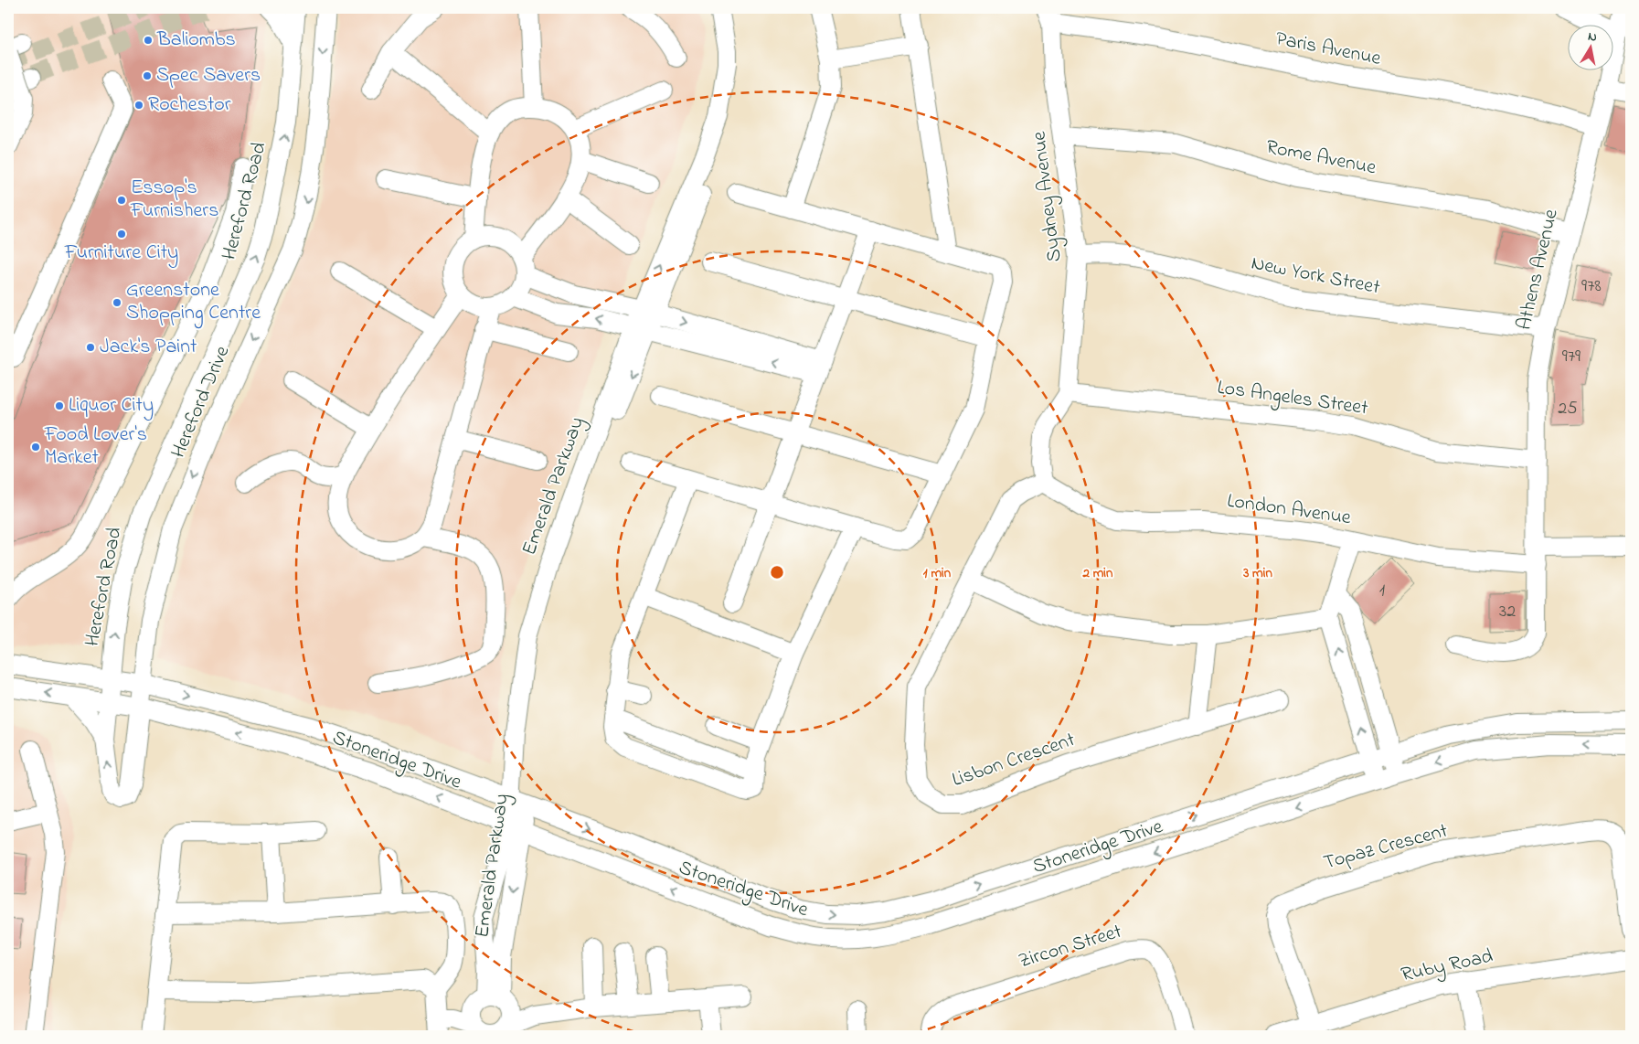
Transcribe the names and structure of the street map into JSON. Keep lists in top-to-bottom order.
{
  "streets": {
    "street": [
      "Paris Avenue",
      "Rome Avenue",
      "Sydney Avenue",
      "Hereford Road",
      "Athens Avenue",
      "New York Street",
      "Los Angeles Street",
      "Hereford Drive",
      "Emerald Parkway",
      "London Avenue",
      "Stoneridge Drive",
      "Lisbon Crescent",
      "Topaz Crescent",
      "Zircon Street",
      "Ruby Road"
    ]
  },
  "crossings": [
    ["Paris Avenue", "Sydney Avenue"],
    ["Paris Avenue", "Athens Avenue"],
    ["Rome Avenue", "Sydney Avenue"],
    ["Rome Avenue", "Athens Avenue"],
    ["Sydney Avenue", "New York Street"],
    ["Sydney Avenue", "Los Angeles Street"],
    ["Sydney Avenue", "London Avenue"],
    ["Sydney Avenue", "Lisbon Crescent"],
    ["Hereford Road", "Hereford Drive"],
    ["Hereford Road", "Stoneridge Drive"],
    ["Athens Avenue", "New York Street"],
    ["Athens Avenue", "Los Angeles Street"],
    ["Athens Avenue", "London Avenue"],
    ["Hereford Drive", "Stoneridge Drive"],
    ["Emerald Parkway", "Stoneridge Drive"],
    ["London Avenue", "Lisbon Crescent"],
    ["Topaz Crescent", "Ruby Road"]
  ],
  "places": [
    "Baliombs",
    "Spec Savers",
    "Rochestor",
    "Essop's Furnishers",
    "Furniture City",
    "Greenstone Shopping Centre",
    "Jack's Paint",
    "Liquor City",
    "Food Lover's Market"
  ],
  "house_numbers": [
    "978",
    "979",
    "25",
    "1",
    "32"
  ],
  "north": "top",
  "rings": ["1 min", "2 min", "3 min"]
}
